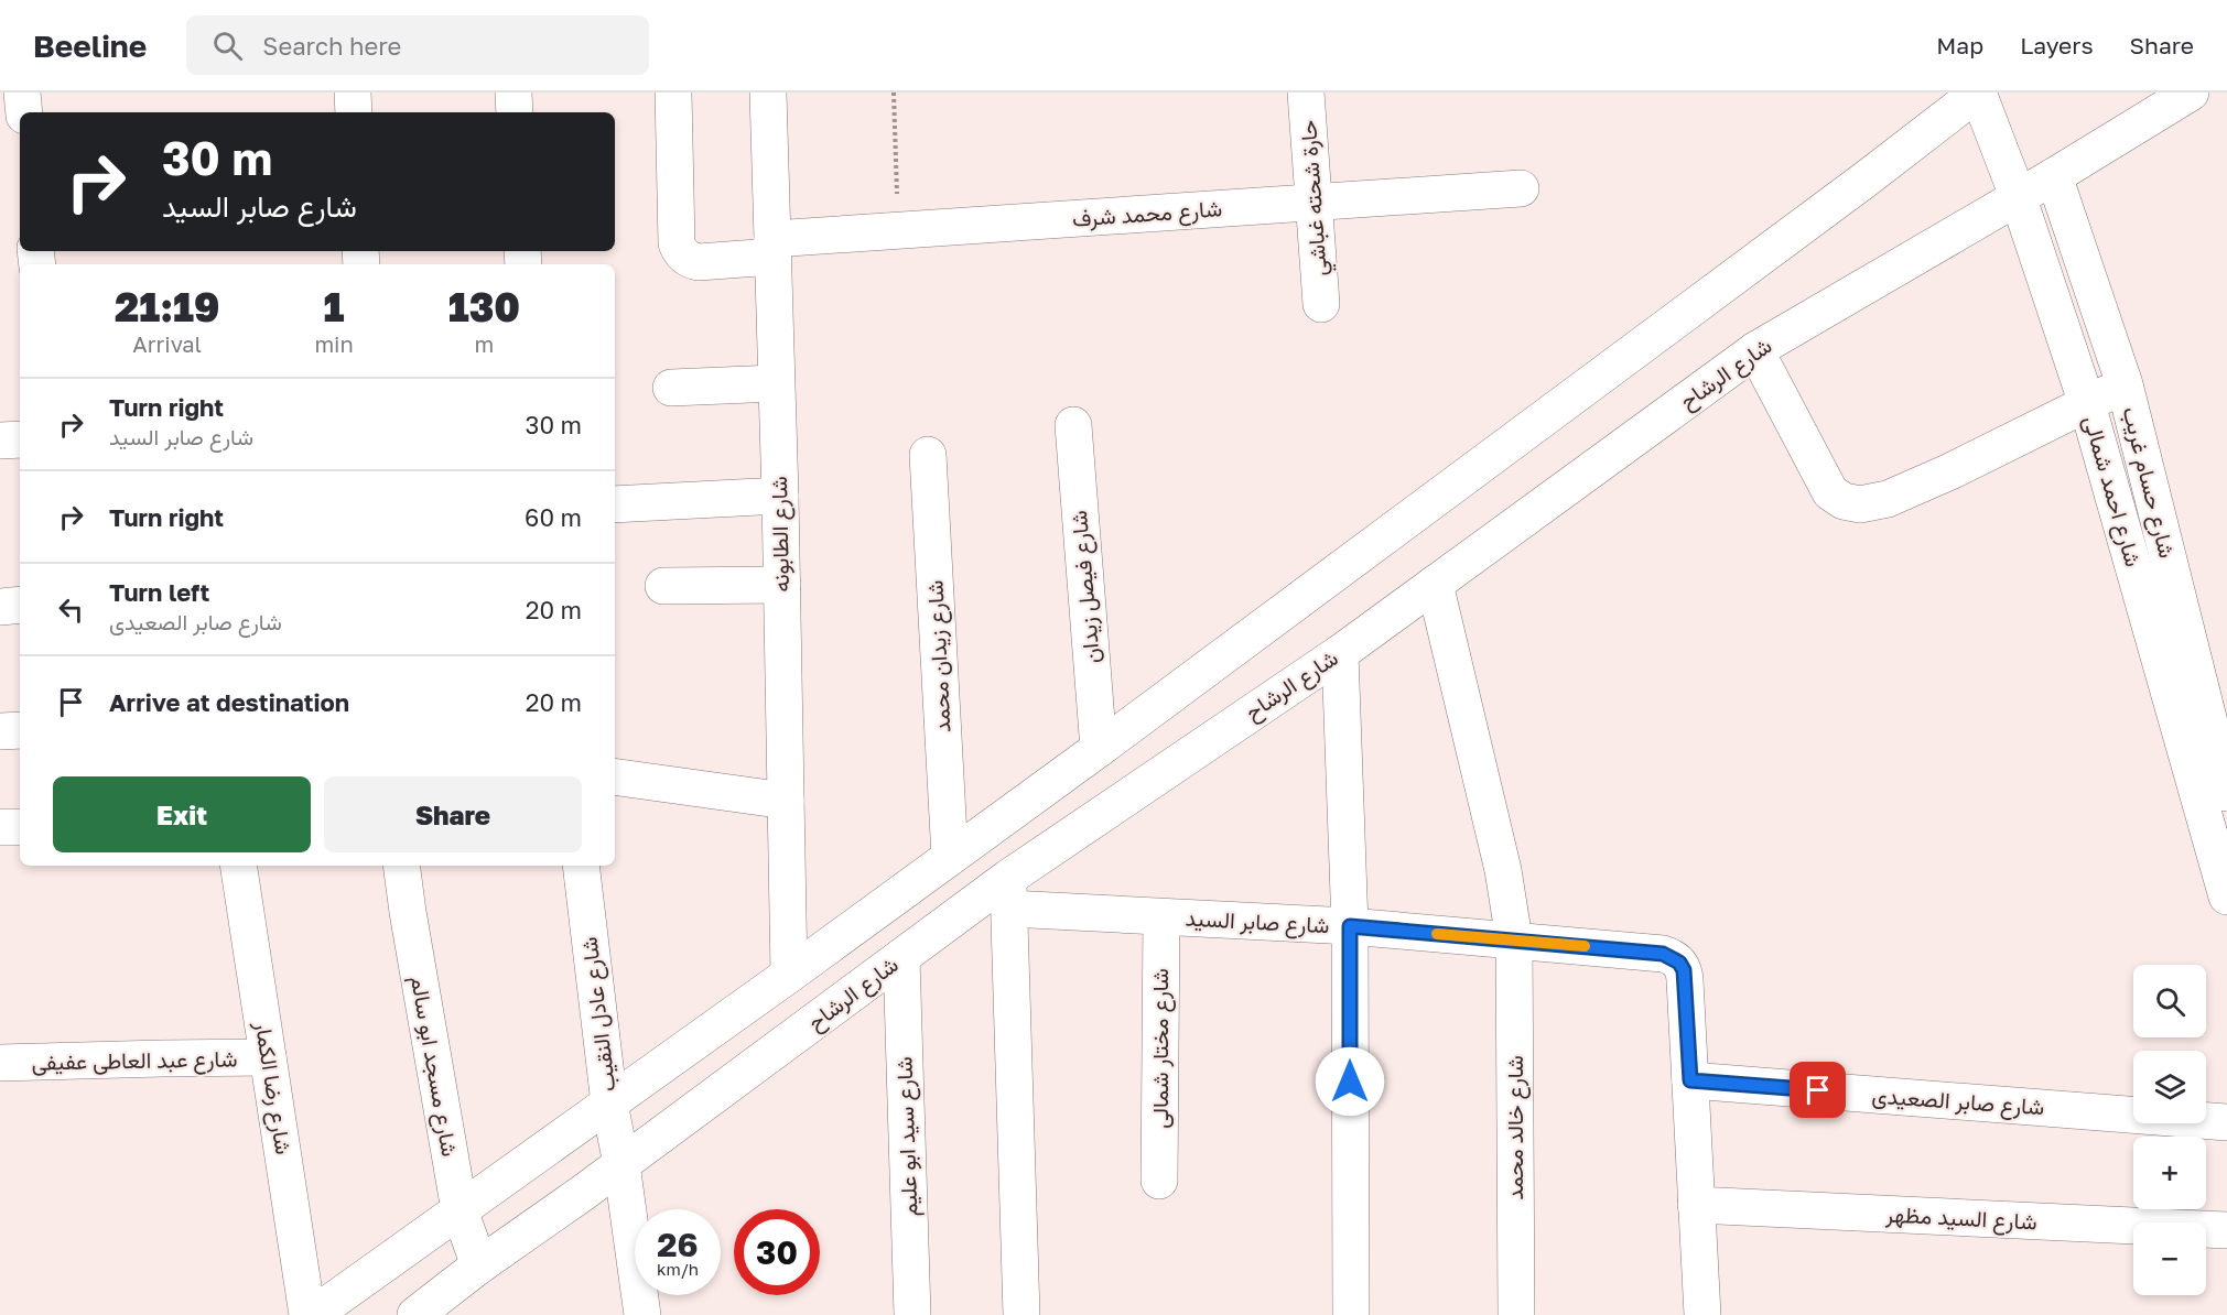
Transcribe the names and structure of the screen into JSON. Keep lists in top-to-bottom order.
{
  "streets": {
    "street": [
      "حارة شحته غباشي",
      "شارع محمد شرف",
      "شارع الرشاح",
      "شارع حسام غريب",
      "شارع احمد شمالى",
      "شارع الطابونه",
      "شارع فيصل زيدان",
      "شارع زيدان محمد",
      "شارع صابر السيد",
      "شارع عادل النقيب",
      "شارع مختار شمالى",
      "شارع عبد العاطى عفيفى",
      "شارع مسجد ابو سالم",
      "شارع رضا الكمار",
      "شارع صابر الصعيدى",
      "شارع خالد محمد",
      "شارع سيد ابو عليم",
      "شارع السيد مظهر"
    ]
  },
  "crossings": [
    ["حارة شحته غباشي", "شارع محمد شرف"],
    ["شارع محمد شرف", "شارع الطابونه"],
    ["شارع الرشاح", "شارع حسام غريب"],
    ["شارع الرشاح", "شارع احمد شمالى"],
    ["شارع الرشاح", "شارع صابر السيد"],
    ["شارع الرشاح", "شارع عادل النقيب"],
    ["شارع الرشاح", "شارع مسجد ابو سالم"],
    ["شارع الرشاح", "شارع خالد محمد"],
    ["شارع الرشاح", "شارع سيد ابو عليم"],
    ["شارع صابر السيد", "شارع مختار شمالى"],
    ["شارع صابر السيد", "شارع صابر الصعيدى"],
    ["شارع صابر السيد", "شارع خالد محمد"],
    ["شارع عبد العاطى عفيفى", "شارع رضا الكمار"]
  ],
  "page": {
    "header": "Beeline",
    "search": "Search here",
    "nav": ["Map", "Layers", "Share"],
    "turn": ["30 m", "شارع صابر السيد"],
    "eta": [
      "21:19",
      "Arrival",
      "1",
      "min",
      "130",
      "m"
    ],
    "list": [
      {
        "name": "Turn right",
        "note": "شارع صابر السيد",
        "value": "30 m"
      },
      {
        "name": "Turn right",
        "value": "60 m"
      },
      {
        "name": "Turn left",
        "note": "شارع صابر الصعيدى",
        "value": "20 m"
      },
      {
        "name": "Arrive at destination",
        "value": "20 m"
      }
    ],
    "buttons": ["Exit", "Share"],
    "map_buttons": ["+", "−"],
    "speed": "26 km/h",
    "limit": "30"
  }
}
